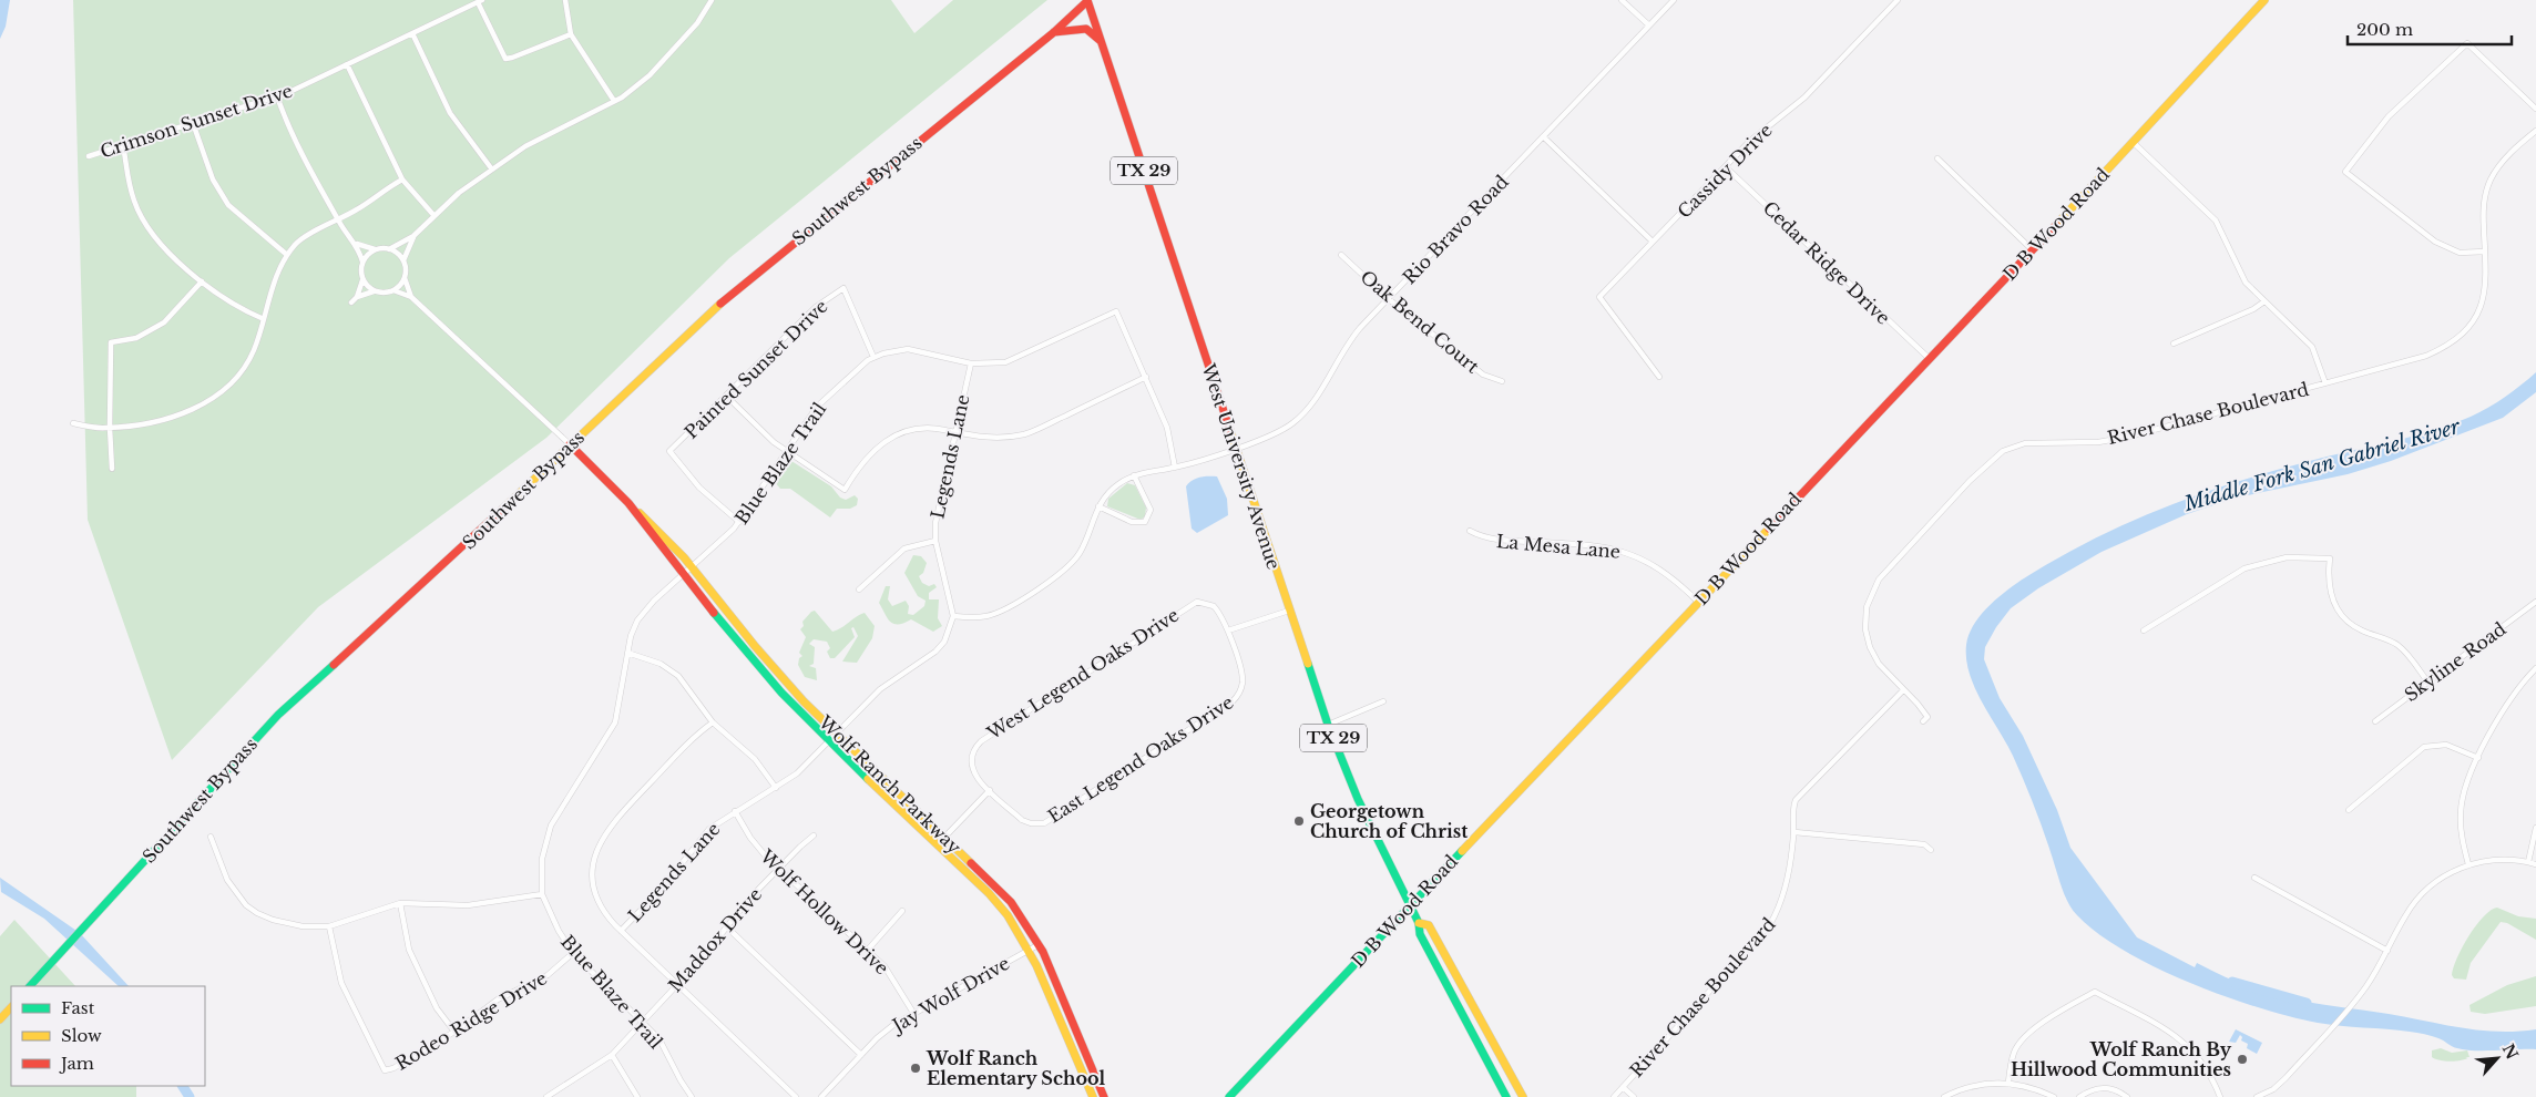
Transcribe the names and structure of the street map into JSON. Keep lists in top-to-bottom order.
{
  "streets": {
    "street": [
      "Crimson Sunset Drive",
      "TX 29",
      "Cassidy Drive",
      "Southwest Bypass",
      "D B Wood Road",
      "Rio Bravo Road",
      "Cedar Ridge Drive",
      "Oak Bend Court",
      "Painted Sunset Drive",
      "River Chase Boulevard",
      "Legends Lane",
      "Blue Blaze Trail",
      "West University Avenue",
      "La Mesa Lane",
      "Skyline Road",
      "West Legend Oaks Drive",
      "East Legend Oaks Drive",
      "Wolf Ranch Parkway",
      "Wolf Hollow Drive",
      "Maddox Drive",
      "Jay Wolf Drive",
      "Rodeo Ridge Drive"
    ]
  },
  "crossings": [
    ["Cassidy Drive", "Cedar Ridge Drive"],
    ["Southwest Bypass", "West University Avenue"],
    ["Southwest Bypass", "Wolf Ranch Parkway"],
    ["D B Wood Road", "Cedar Ridge Drive"],
    ["D B Wood Road", "West University Avenue"],
    ["D B Wood Road", "La Mesa Lane"],
    ["Rio Bravo Road", "Oak Bend Court"],
    ["Rio Bravo Road", "West University Avenue"],
    ["Painted Sunset Drive", "Blue Blaze Trail"],
    ["Legends Lane", "Blue Blaze Trail"],
    ["Legends Lane", "Wolf Ranch Parkway"],
    ["Legends Lane", "Wolf Hollow Drive"],
    ["Blue Blaze Trail", "Wolf Ranch Parkway"],
    ["Blue Blaze Trail", "Maddox Drive"],
    ["Blue Blaze Trail", "Rodeo Ridge Drive"],
    ["West Legend Oaks Drive", "East Legend Oaks Drive"],
    ["Wolf Ranch Parkway", "Jay Wolf Drive"],
    ["Wolf Hollow Drive", "Maddox Drive"],
    ["Wolf Hollow Drive", "Jay Wolf Drive"]
  ],
  "water": ["Middle Fork San Gabriel River"],
  "places": ["Georgetown Church of Christ", "Wolf Ranch By Hillwood Communities", "Wolf Ranch Elementary School"],
  "legend": ["Fast", "Slow", "Jam"],
  "scale_bar": "200 m",
  "north": "top right"
}
